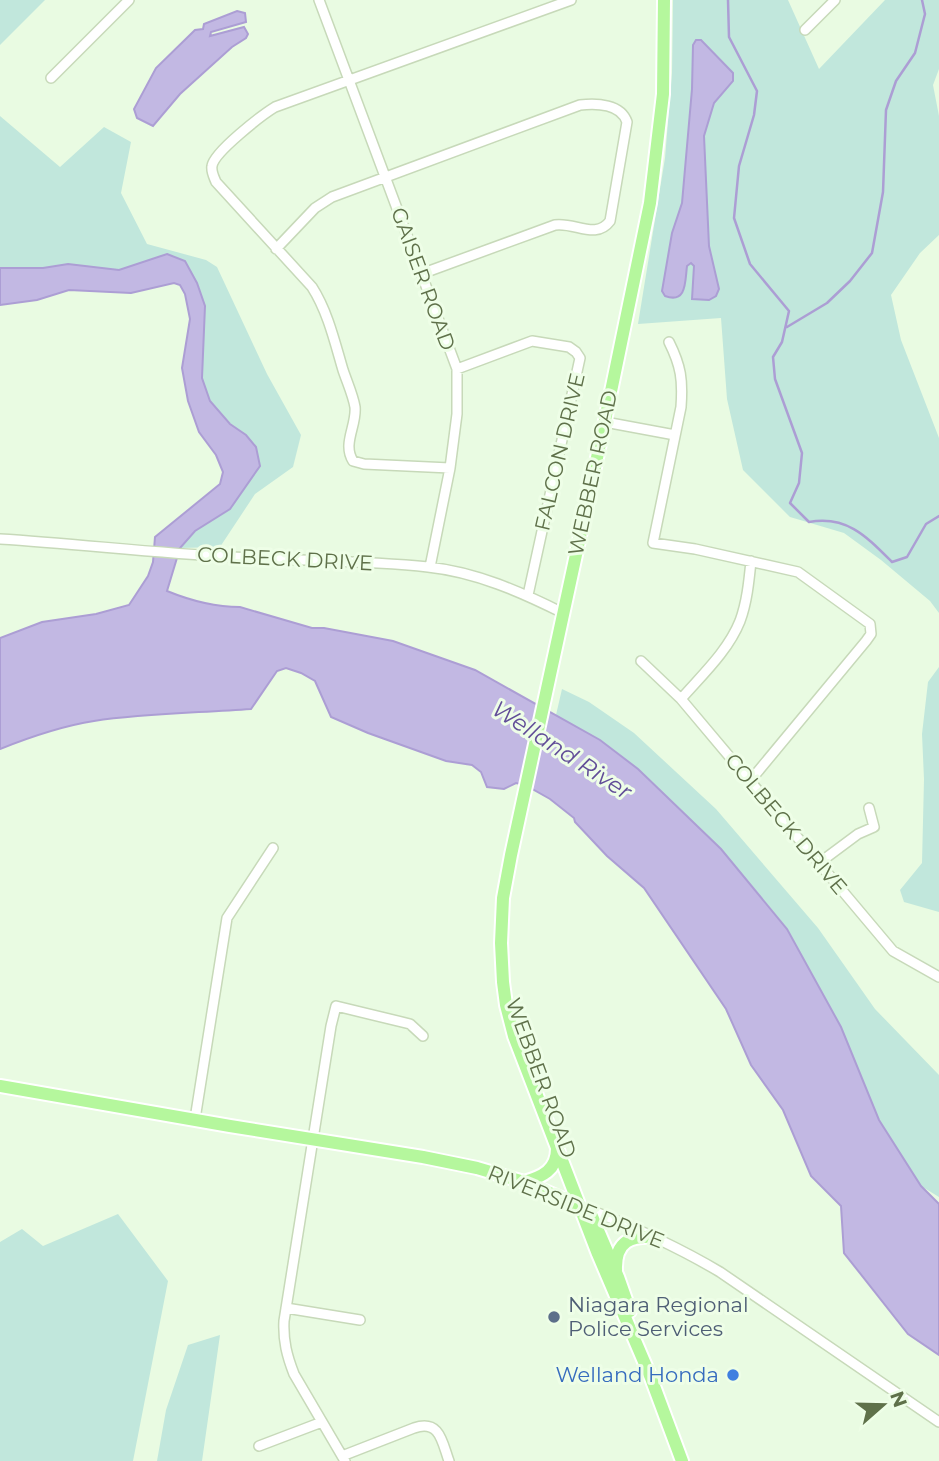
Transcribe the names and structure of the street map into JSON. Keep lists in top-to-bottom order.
{
  "streets": {
    "main road": ["WEBBER ROAD", "RIVERSIDE DRIVE"],
    "street": ["GAISER ROAD", "FALCON DRIVE", "COLBECK DRIVE"]
  },
  "crossings": [
    ["GAISER ROAD", "FALCON DRIVE"],
    ["GAISER ROAD", "COLBECK DRIVE"],
    ["FALCON DRIVE", "COLBECK DRIVE"],
    ["WEBBER ROAD", "COLBECK DRIVE"],
    ["WEBBER ROAD", "RIVERSIDE DRIVE"]
  ],
  "water": ["Welland River"],
  "places": ["Niagara Regional Police Services", "Welland Honda"],
  "north": "right"
}
